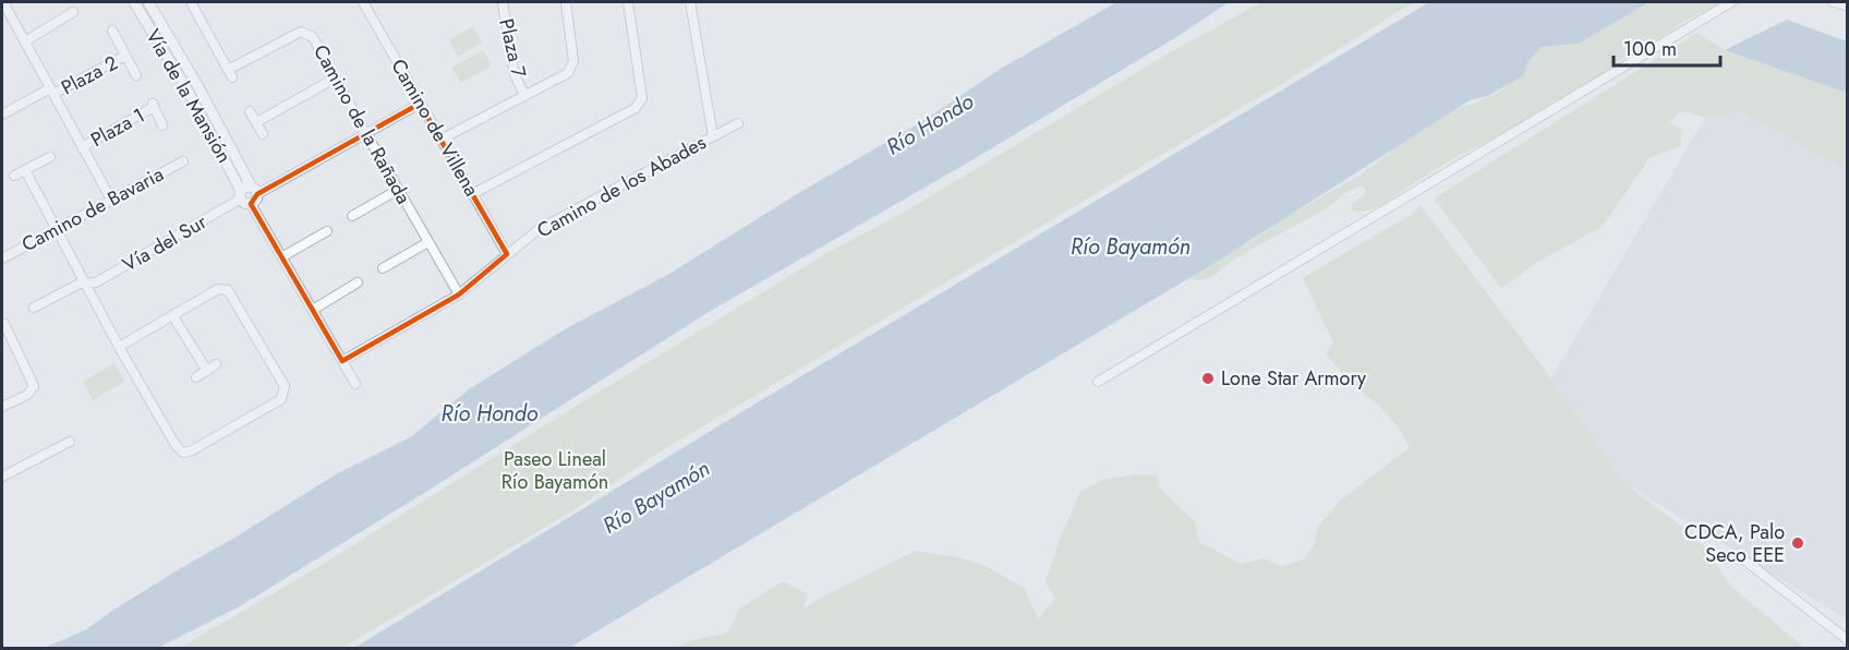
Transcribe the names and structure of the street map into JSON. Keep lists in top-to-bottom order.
{
  "streets": {
    "street": [
      "Plaza 7",
      "Plaza 2",
      "Vía de la Mansión",
      "Camino de la Rañada",
      "Plaza 1",
      "Camino de Villena",
      "Camino de los Abades",
      "Camino de Bavaria",
      "Vía del Sur"
    ]
  },
  "crossings": [
    ["Vía de la Mansión", "Vía del Sur"],
    ["Camino de la Rañada", "Camino de los Abades"],
    ["Camino de Villena", "Camino de los Abades"]
  ],
  "water": ["Río Hondo", "Río Bayamón"],
  "parks": ["Paseo Lineal Río Bayamón"],
  "places": ["Lone Star Armory", "CDCA, Palo Seco EEE"],
  "scale_bar": "100 m"
}
